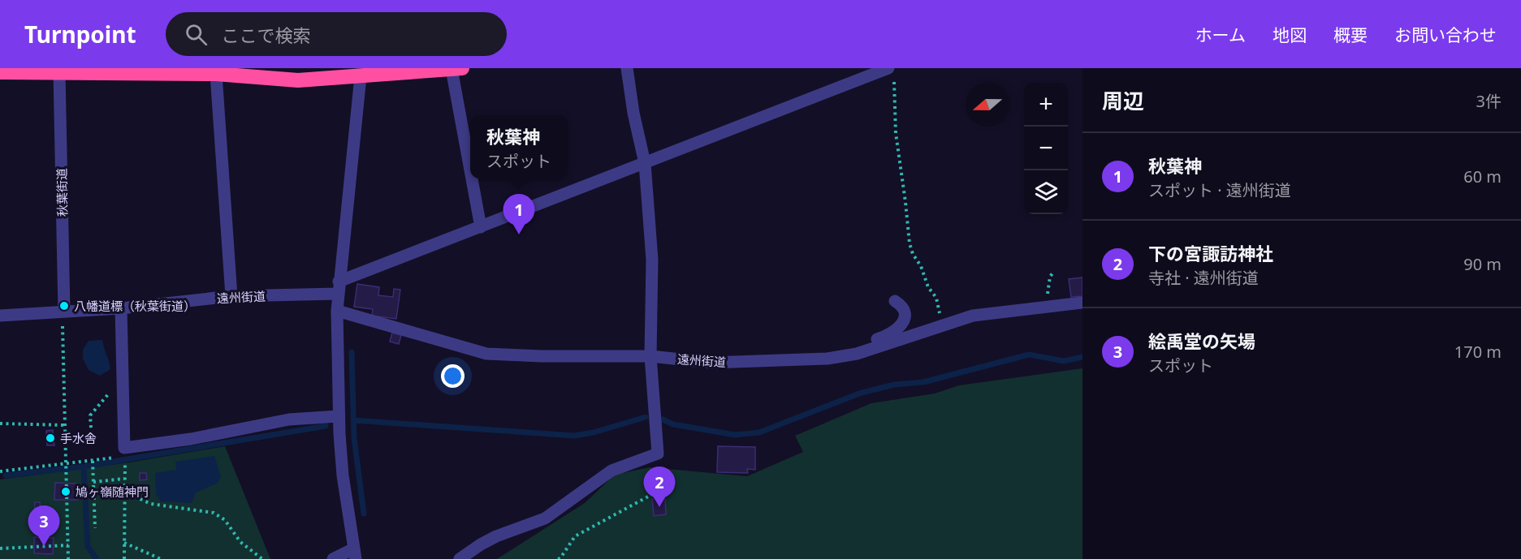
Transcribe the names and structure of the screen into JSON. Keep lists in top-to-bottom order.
{
  "streets": {
    "street": ["秋葉街道", "遠州街道"]
  },
  "crossings": [
    ["秋葉街道", "遠州街道"]
  ],
  "places": ["八幡道標（秋葉街道）", "手水舎", "鳩ヶ嶺随神門"],
  "north": "left",
  "page": {
    "header": "Turnpoint",
    "search": "ここで検索",
    "nav": [
      "ホーム",
      "地図",
      "概要",
      "お問い合わせ"
    ],
    "heading": ["周辺", "3件"],
    "map_buttons": ["+", "−"],
    "popup": ["秋葉神", "スポット"],
    "list": [
      {
        "mark": "1",
        "name": "秋葉神",
        "note": "スポット · 遠州街道",
        "value": "60 m"
      },
      {
        "mark": "2",
        "name": "下の宮諏訪神社",
        "note": "寺社 · 遠州街道",
        "value": "90 m"
      },
      {
        "mark": "3",
        "name": "絵禹堂の矢場",
        "note": "スポット",
        "value": "170 m"
      }
    ],
    "pins": ["1", "2", "3"]
  }
}
